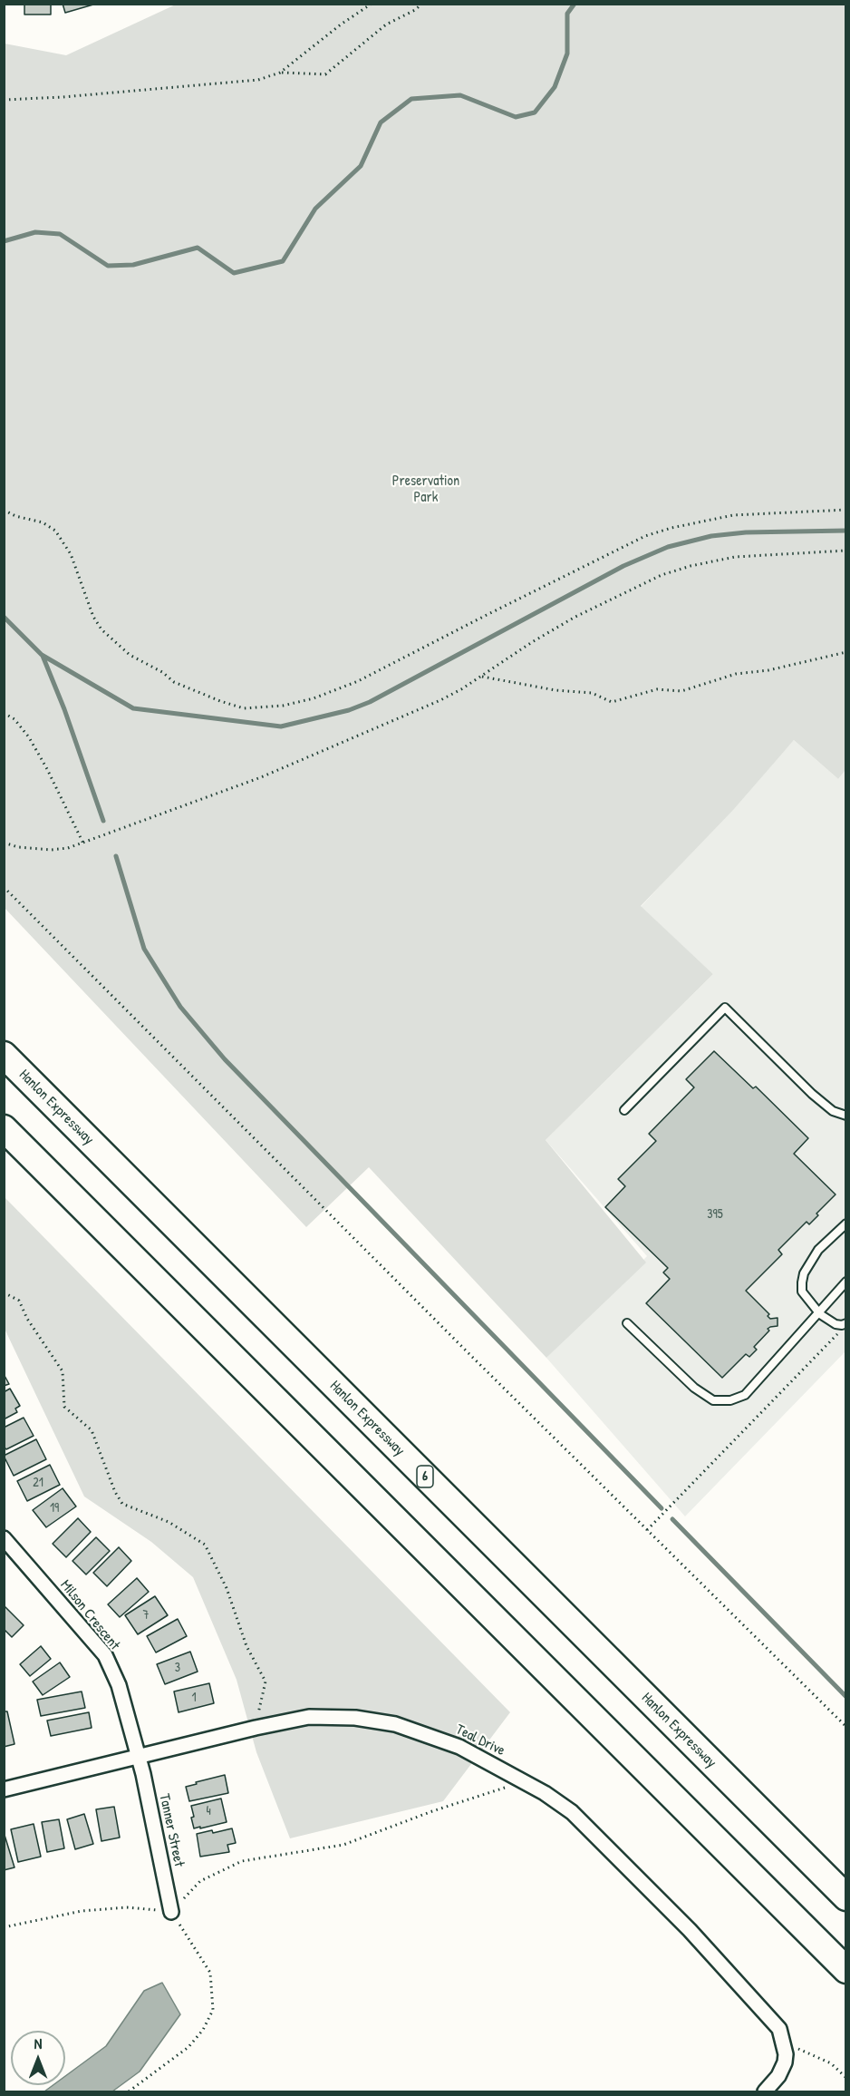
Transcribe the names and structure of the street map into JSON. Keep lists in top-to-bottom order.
{
  "streets": {
    "highway": ["Hanlon Expressway", "6"],
    "street": ["Milson Crescent", "Teal Drive", "Tanner Street"]
  },
  "crossings": [
    ["Milson Crescent", "Teal Drive"],
    ["Milson Crescent", "Tanner Street"],
    ["Teal Drive", "Tanner Street"]
  ],
  "parks": ["Preservation Park"],
  "house_numbers": [
    "395",
    "21",
    "19",
    "7",
    "3",
    "1",
    "4"
  ],
  "north": "top"
}
